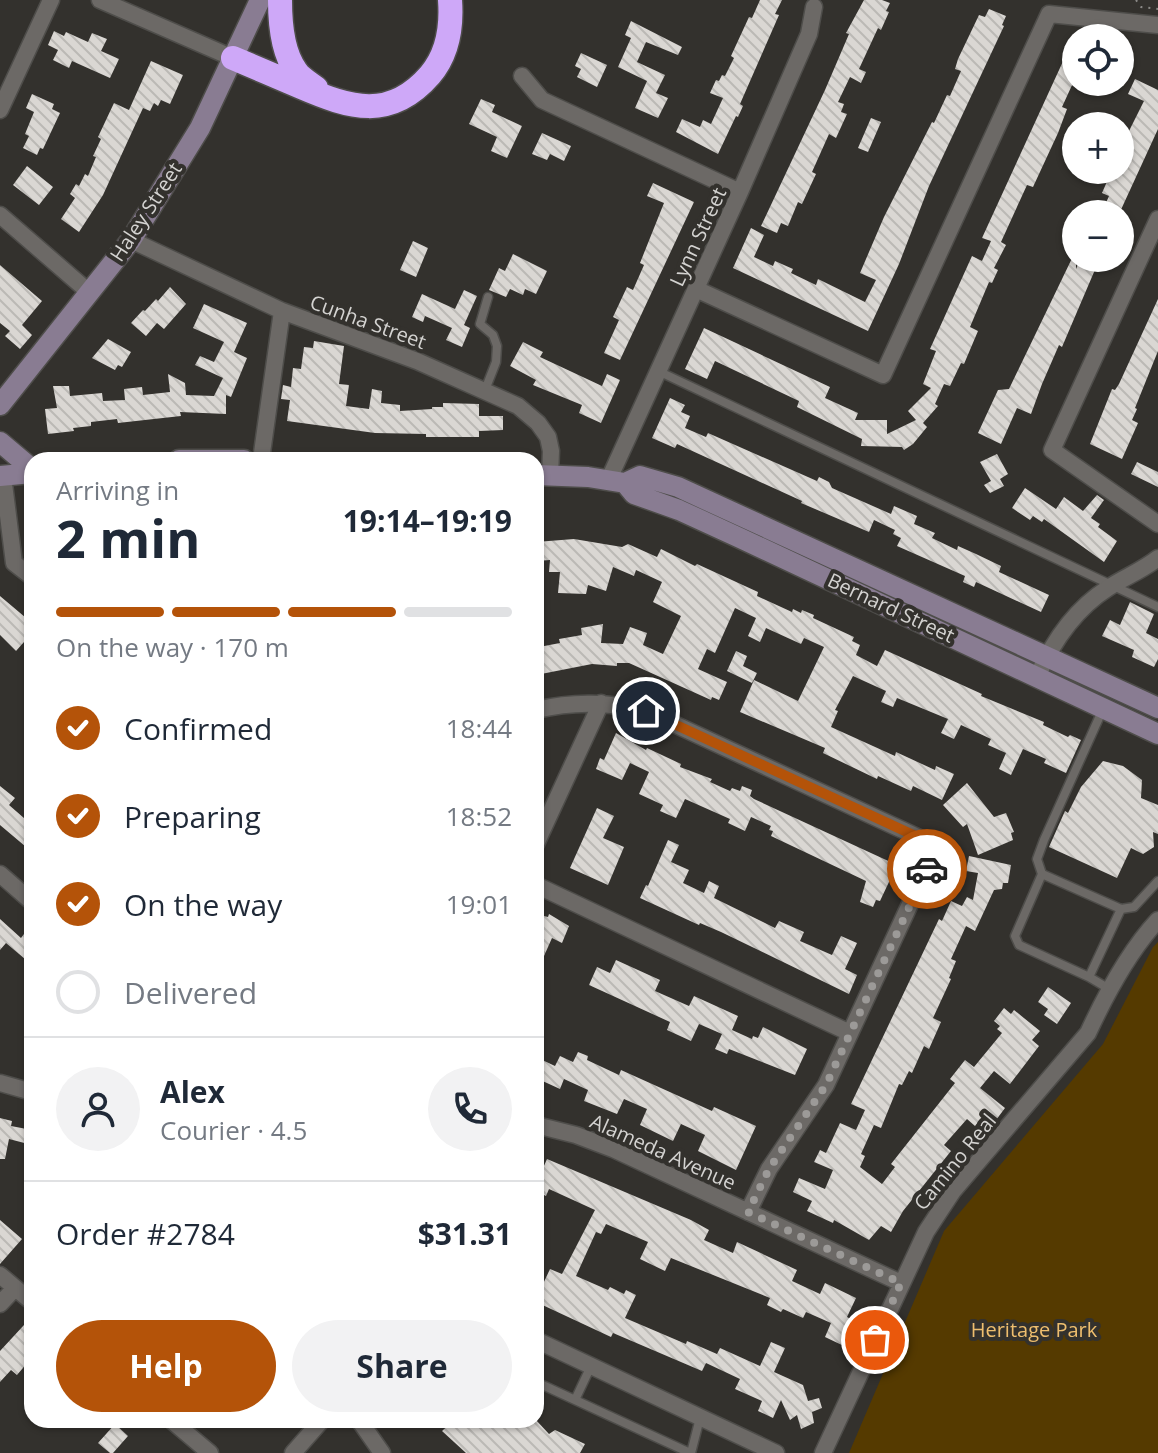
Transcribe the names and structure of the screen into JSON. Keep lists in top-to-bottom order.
{
  "streets": {
    "street": [
      "Haley Street",
      "Lynn Street",
      "Cunha Street",
      "Bernard Street",
      "Alameda Avenue",
      "Camino Real"
    ]
  },
  "crossings": [
    ["Haley Street", "Cunha Street"],
    ["Lynn Street", "Bernard Street"],
    ["Alameda Avenue", "Camino Real"]
  ],
  "parks": ["Heritage Park"],
  "page": {
    "map_buttons": ["+", "−"],
    "heading": ["2 min", "Arriving in", "19:14–19:19"],
    "panel": [
      "Alex",
      "Courier · 4.5",
      "Order #2784",
      "$31.31"
    ],
    "bar": "On the way · 170 m",
    "list": [
      ["Confirmed", "18:44"],
      ["Preparing", "18:52"],
      ["On the way", "19:01"],
      "Delivered"
    ],
    "buttons": ["Help", "Share"]
  }
}
